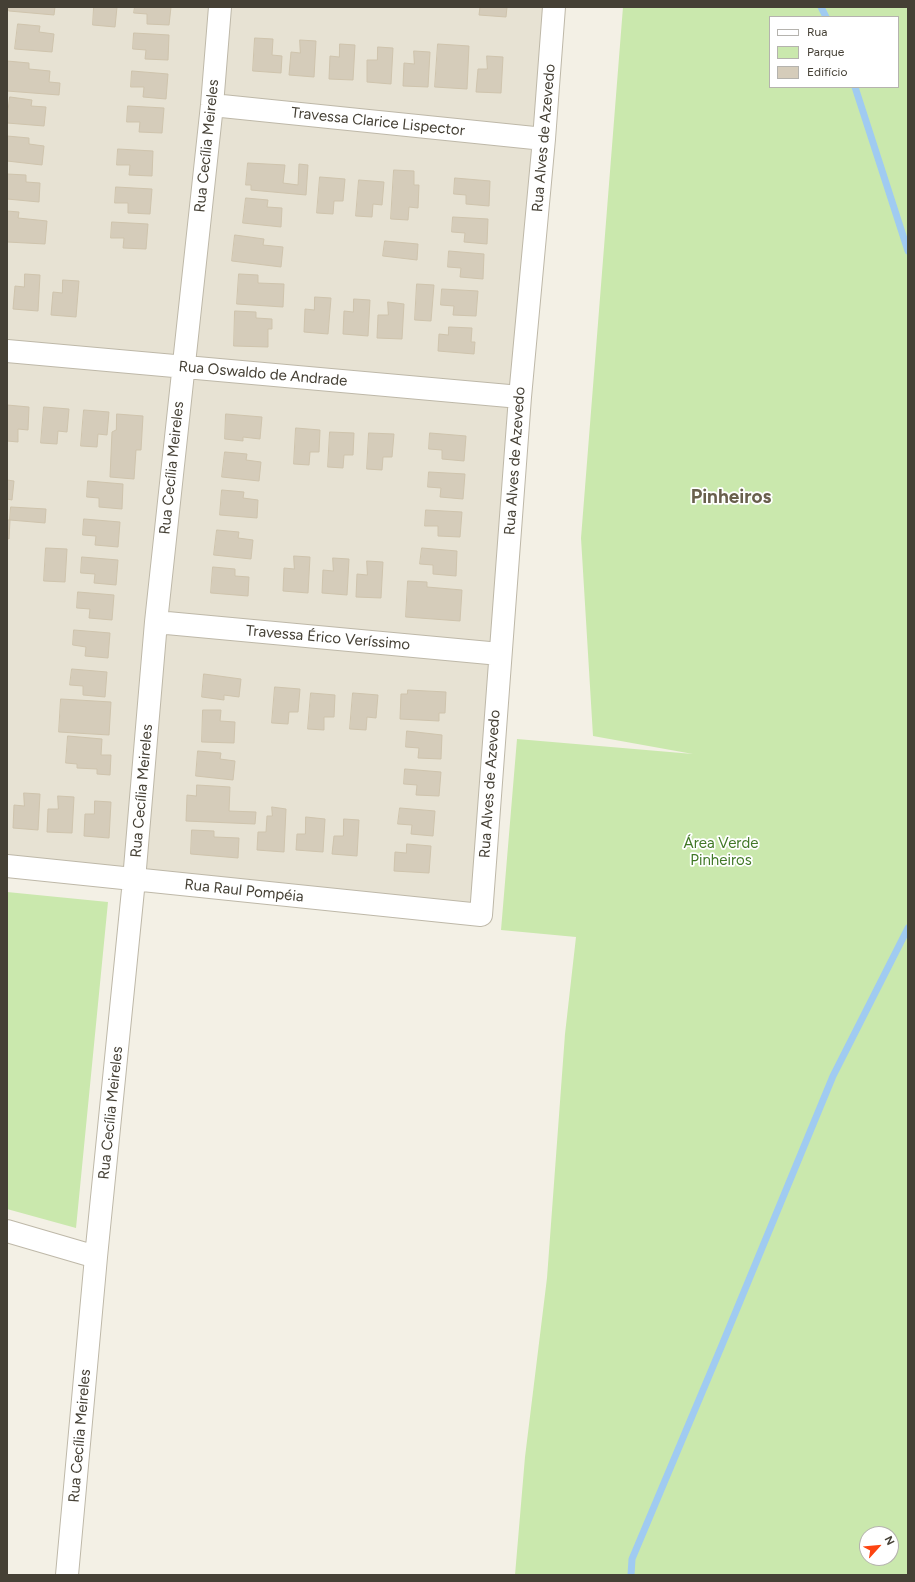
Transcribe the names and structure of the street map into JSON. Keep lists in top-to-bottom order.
{
  "streets": {
    "street": [
      "Travessa Clarice Lispector",
      "Rua Alves de Azevedo",
      "Rua Cecília Meireles",
      "Rua Oswaldo de Andrade",
      "Travessa Érico Veríssimo",
      "Rua Raul Pompéia"
    ]
  },
  "crossings": [
    ["Travessa Clarice Lispector", "Rua Alves de Azevedo"],
    ["Travessa Clarice Lispector", "Rua Cecília Meireles"],
    ["Rua Alves de Azevedo", "Rua Oswaldo de Andrade"],
    ["Rua Alves de Azevedo", "Travessa Érico Veríssimo"],
    ["Rua Alves de Azevedo", "Rua Raul Pompéia"],
    ["Rua Cecília Meireles", "Rua Oswaldo de Andrade"],
    ["Rua Cecília Meireles", "Travessa Érico Veríssimo"],
    ["Rua Cecília Meireles", "Rua Raul Pompéia"]
  ],
  "districts": ["Pinheiros"],
  "parks": ["Área Verde Pinheiros"],
  "legend": ["Rua", "Parque", "Edifício"],
  "north": "top right"
}
